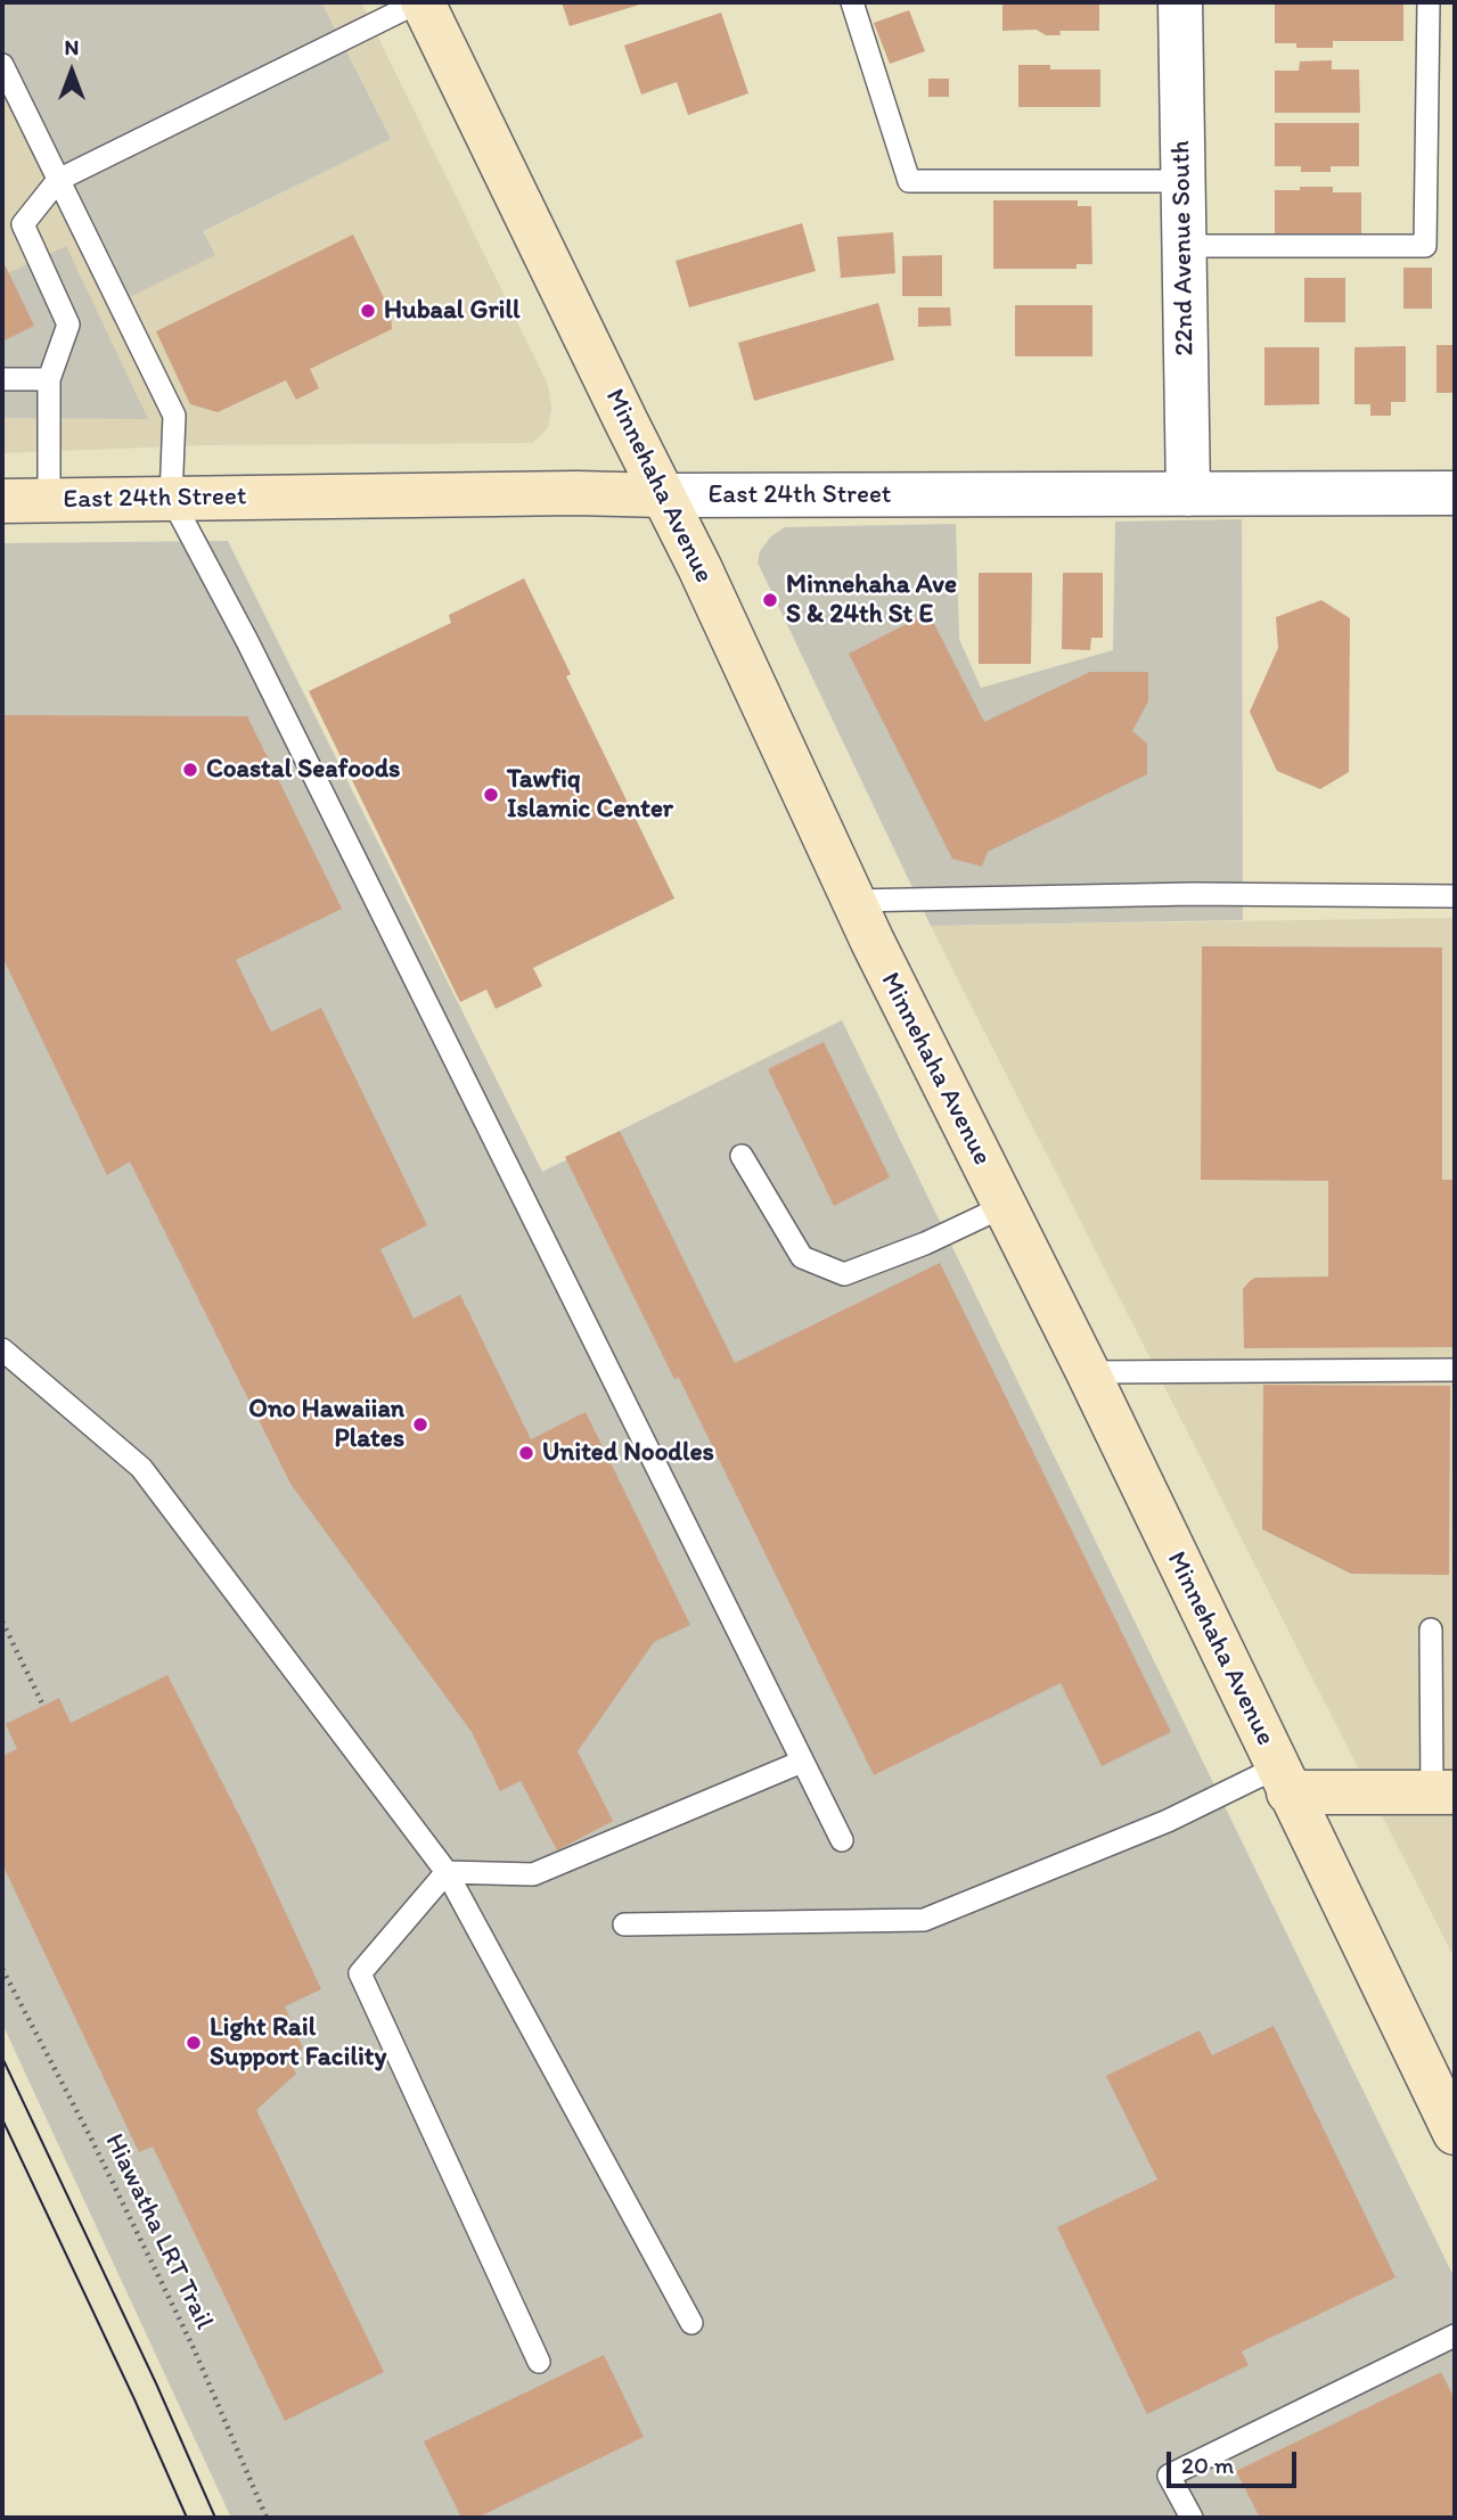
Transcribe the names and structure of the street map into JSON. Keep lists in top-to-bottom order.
{
  "streets": {
    "main road": ["Minnehaha Avenue", "East 24th Street"],
    "street": ["22nd Avenue South"],
    "path": ["Hiawatha LRT Trail"]
  },
  "crossings": [
    ["22nd Avenue South", "East 24th Street"],
    ["Minnehaha Avenue", "East 24th Street"]
  ],
  "places": [
    "Hubaal Grill",
    "Minnehaha Ave S & 24th St E",
    "Coastal Seafoods",
    "Tawfiq Islamic Center",
    "Ono Hawaiian Plates",
    "United Noodles",
    "Light Rail Support Facility"
  ],
  "scale_bar": "20 m",
  "north": "top"
}
